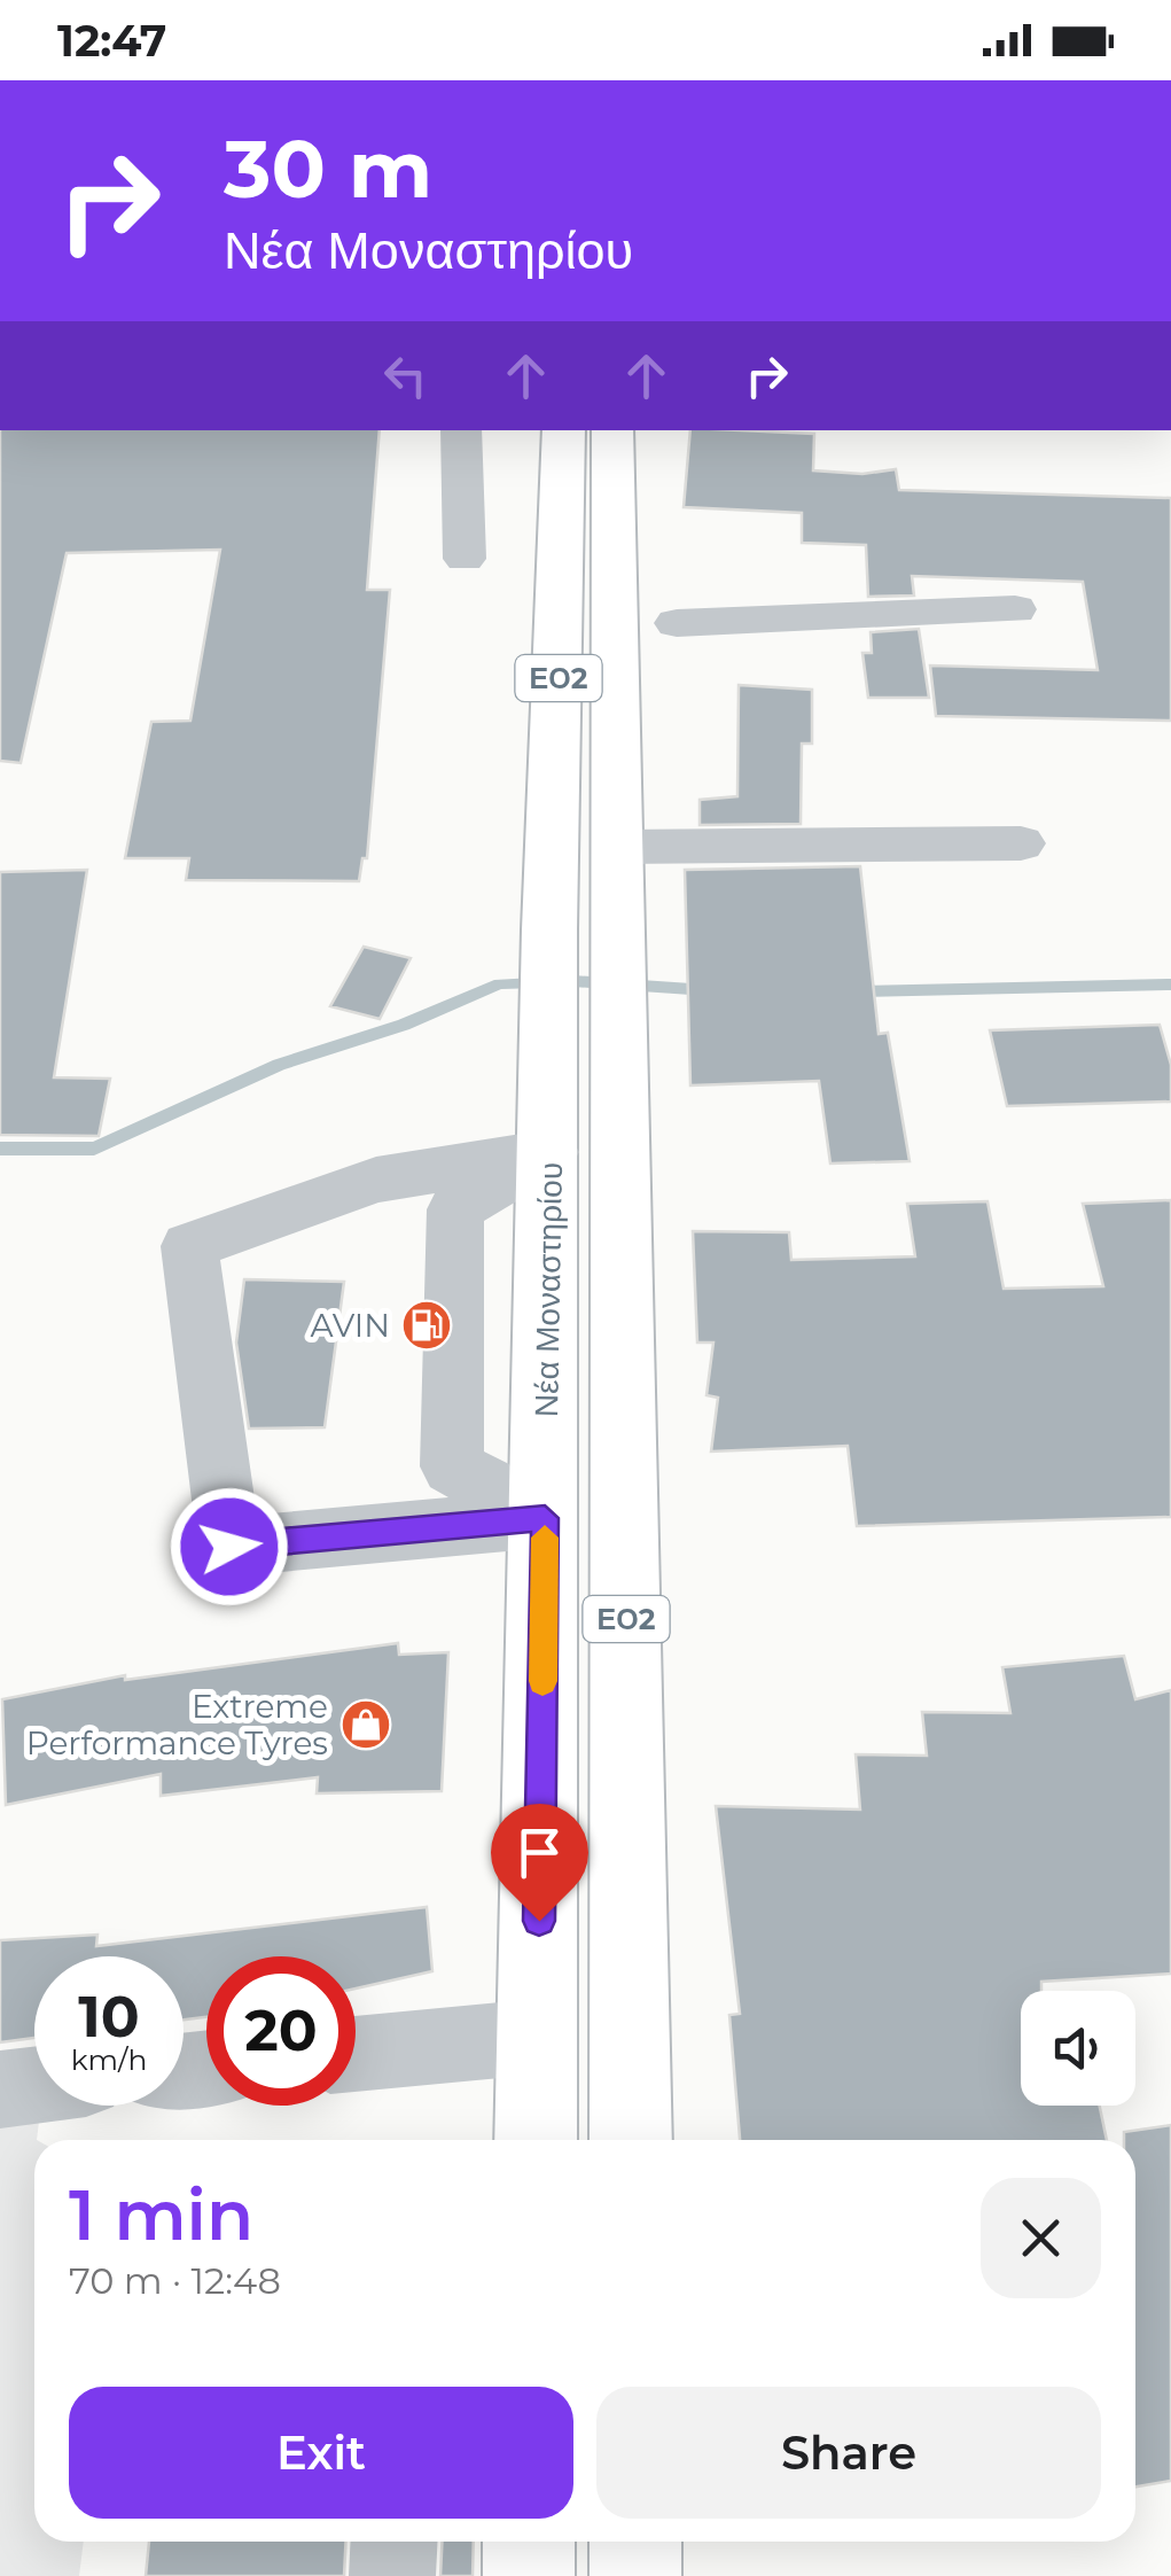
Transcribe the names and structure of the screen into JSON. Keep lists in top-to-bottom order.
{
  "streets": {
    "main road": ["ΕΟ2", "Νέα Μοναστηρίου"]
  },
  "places": {
    "fuel station": ["AVIN"],
    "shop": ["Extreme Performance Tyres"]
  },
  "page": {
    "status": "12:47",
    "turn": ["30 m", "Νέα Μοναστηρίου"],
    "speed": "10 km/h",
    "limit": "20",
    "heading": ["1 min", "70 m · 12:48"],
    "buttons": ["Exit", "Share"]
  }
}
